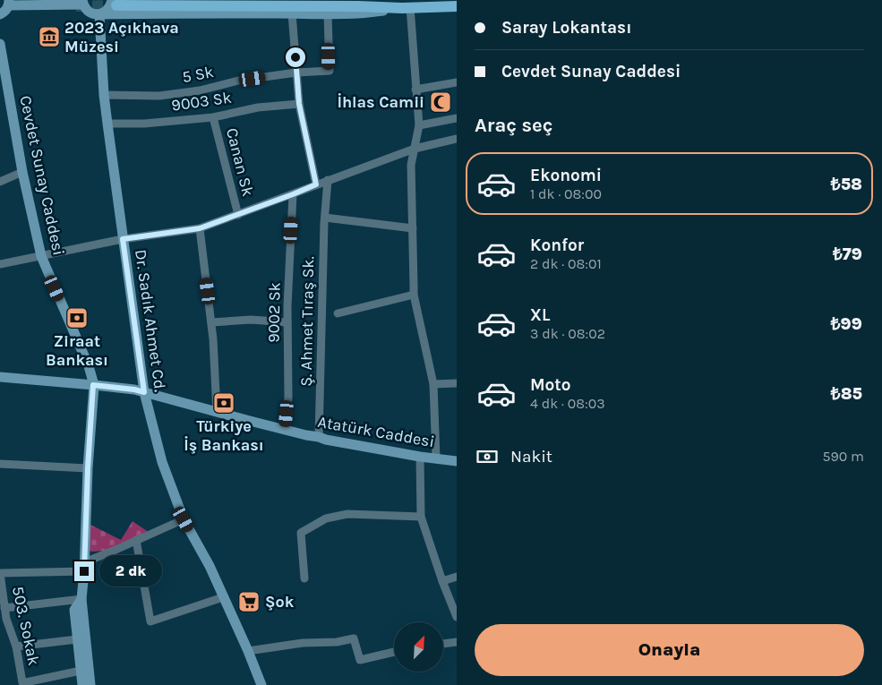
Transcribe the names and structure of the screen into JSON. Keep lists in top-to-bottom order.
{
  "streets": {
    "main road": ["Cevdet Sunay Caddesi", "Dr. Sadık Ahmet Cd.", "Atatürk Caddesi"],
    "street": [
      "5 Sk",
      "9003 Sk",
      "Canan Sk",
      "9002 Sk",
      "Ş. Ahmet Tıraş Sk.",
      "503. Sokak"
    ]
  },
  "crossings": [
    ["5 Sk", "Dr. Sadık Ahmet Cd."],
    ["9003 Sk", "Canan Sk"],
    ["9003 Sk", "Dr. Sadık Ahmet Cd."],
    ["Cevdet Sunay Caddesi", "Atatürk Caddesi"],
    ["Cevdet Sunay Caddesi", "503. Sokak"],
    ["9002 Sk", "Atatürk Caddesi"],
    ["Dr. Sadık Ahmet Cd.", "Atatürk Caddesi"],
    ["Dr. Sadık Ahmet Cd.", "503. Sokak"],
    ["Ş. Ahmet Tıraş Sk.", "Atatürk Caddesi"]
  ],
  "places": {
    "museum": ["2023 Açıkhava Müzesi"],
    "mosque": ["İhlas Camii"],
    "bank": ["Ziraat Bankası", "Türkiye İş Bankası"],
    "supermarket": ["Şok"]
  },
  "north": "top right",
  "page": {
    "banner": ["Saray Lokantası", "Cevdet Sunay Caddesi"],
    "heading": "Araç seç",
    "list": [
      {
        "name": "Ekonomi",
        "note": "1 dk · 08:00",
        "value": "₺58"
      },
      {
        "name": "Konfor",
        "note": "2 dk · 08:01",
        "value": "₺79"
      },
      {
        "name": "XL",
        "note": "3 dk · 08:02",
        "value": "₺99"
      },
      {
        "name": "Moto",
        "note": "4 dk · 08:03",
        "value": "₺85"
      }
    ],
    "pay": ["Nakit", "590 m"],
    "bubble": "2 dk",
    "buttons": "Onayla"
  }
}
